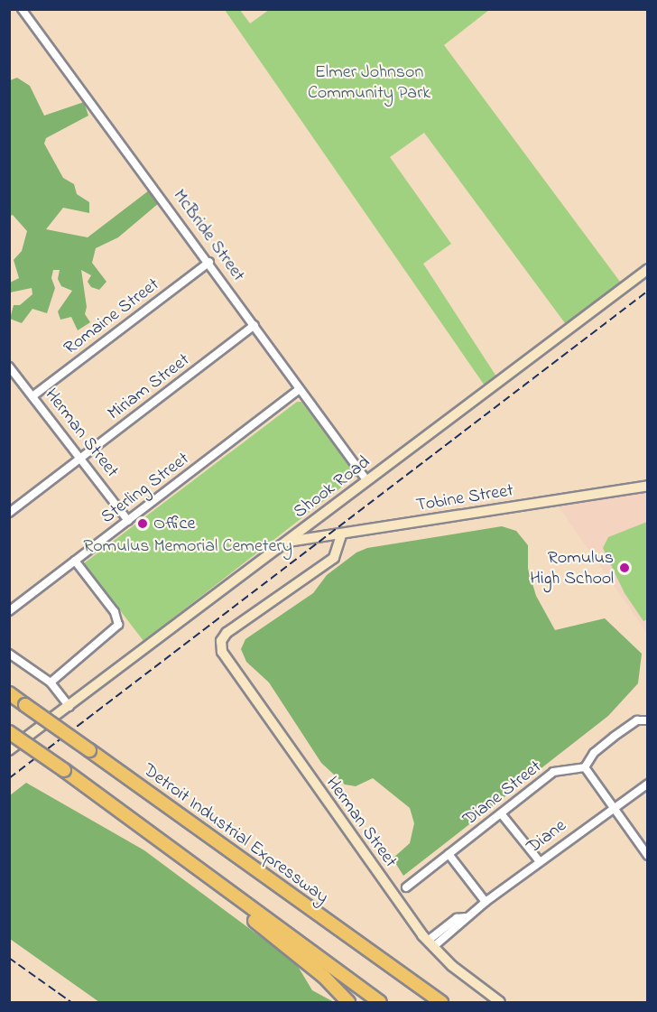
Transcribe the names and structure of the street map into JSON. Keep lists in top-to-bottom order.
{
  "streets": {
    "highway": ["Detroit Industrial Expressway"],
    "street": [
      "McBride Street",
      "Romaine Street",
      "Miriam Street",
      "Herman Street",
      "Shook Road",
      "Sterling Street",
      "Tobine Street",
      "Diane Street",
      "Diane"
    ]
  },
  "crossings": [
    ["McBride Street", "Romaine Street"],
    ["McBride Street", "Miriam Street"],
    ["McBride Street", "Shook Road"],
    ["McBride Street", "Sterling Street"],
    ["Romaine Street", "Herman Street"],
    ["Miriam Street", "Herman Street"],
    ["Herman Street", "Sterling Street"],
    ["Herman Street", "Tobine Street"],
    ["Herman Street", "Diane"],
    ["Shook Road", "Tobine Street"]
  ],
  "parks": ["Elmer Johnson Community Park", "Romulus Memorial Cemetery"],
  "places": ["Office", "Romulus High School"]
}
